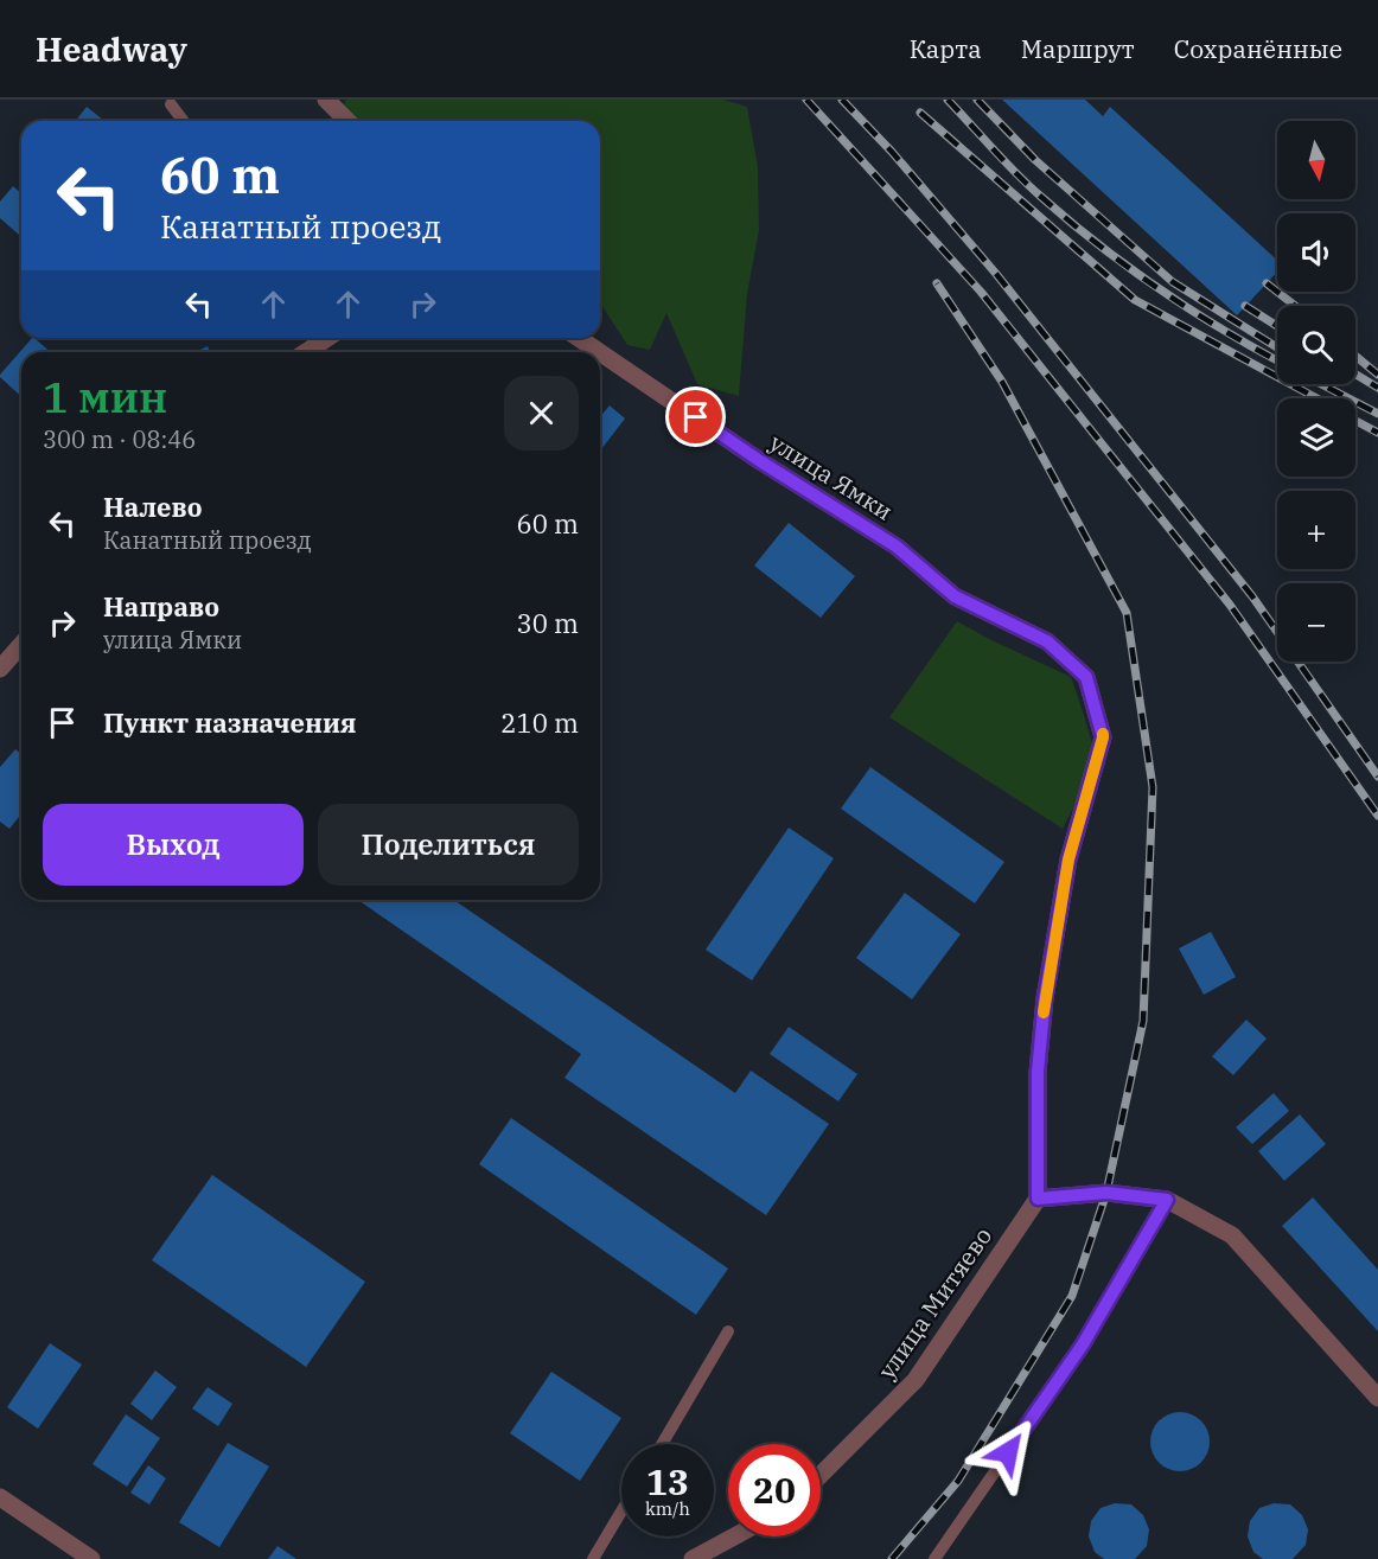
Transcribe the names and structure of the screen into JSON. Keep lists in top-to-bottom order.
{
  "streets": {
    "street": ["улица Ямки", "улица Митяево"]
  },
  "crossings": [
    ["улица Ямки", "улица Митяево"]
  ],
  "north": "bottom",
  "page": {
    "header": "Headway",
    "nav": ["Карта", "Маршрут", "Сохранённые"],
    "map_buttons": ["+", "−"],
    "turn": ["60 m", "Канатный проезд"],
    "heading": ["1 мин", "300 m · 08:46"],
    "list": [
      {
        "name": "Налево",
        "note": "Канатный проезд",
        "value": "60 m"
      },
      {
        "name": "Направо",
        "note": "улица Ямки",
        "value": "30 m"
      },
      {
        "name": "Пункт назначения",
        "value": "210 m"
      }
    ],
    "buttons": ["Выход", "Поделиться"],
    "speed": "13 km/h",
    "limit": "20"
  }
}
